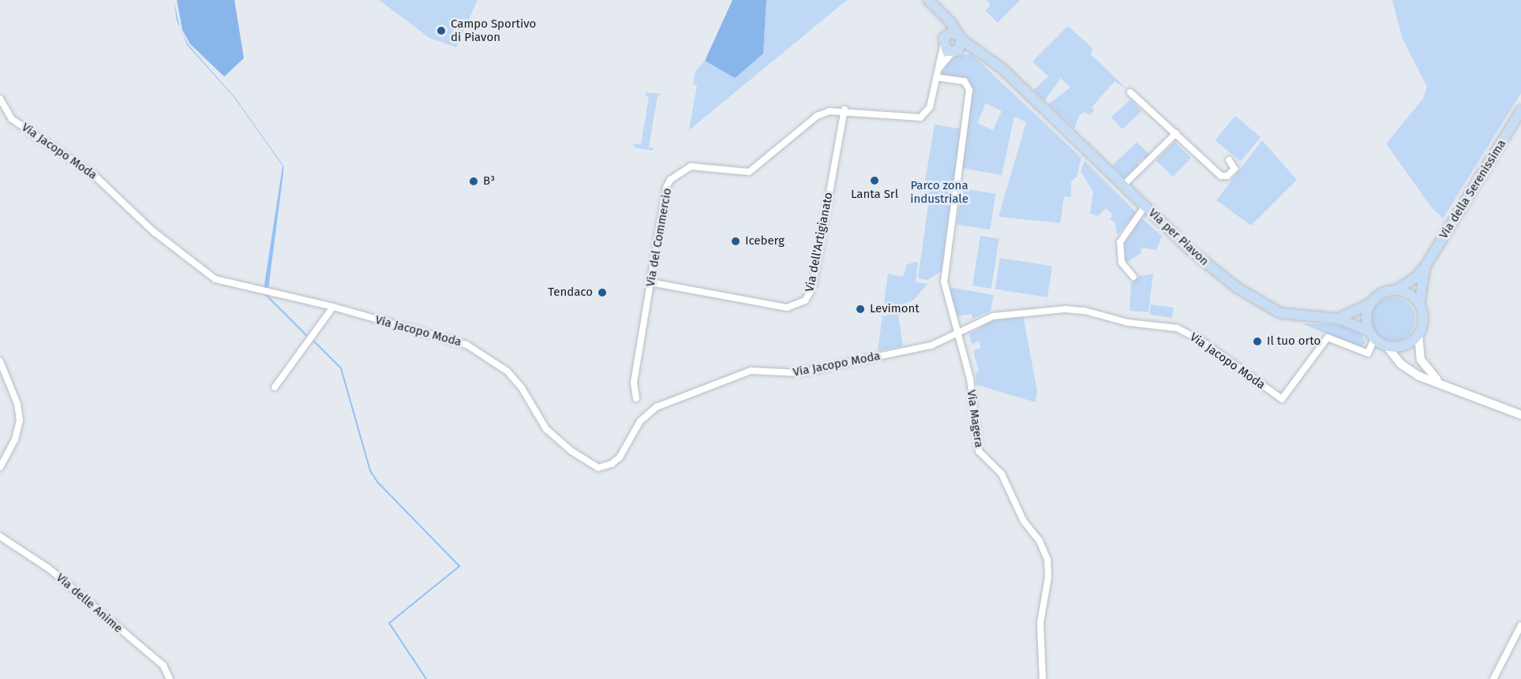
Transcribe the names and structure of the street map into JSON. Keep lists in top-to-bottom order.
{
  "streets": {
    "main road": ["Via della Serenissima", "Via per Piavon"],
    "street": [
      "Via Jacopo Moda",
      "Via del Commercio",
      "Via dell'Artigianato",
      "Via Magera",
      "Via delle Anime"
    ]
  },
  "crossings": [
    ["Via Jacopo Moda", "Via per Piavon"],
    ["Via Jacopo Moda", "Via Magera"],
    ["Via del Commercio", "Via per Piavon"],
    ["Via del Commercio", "Via dell'Artigianato"]
  ],
  "parks": ["Parco zona industriale"],
  "places": [
    "Campo Sportivo di Piavon",
    "Lanta Srl",
    "B³",
    "Iceberg",
    "Tendaco",
    "Levimont",
    "Il tuo orto"
  ]
}
